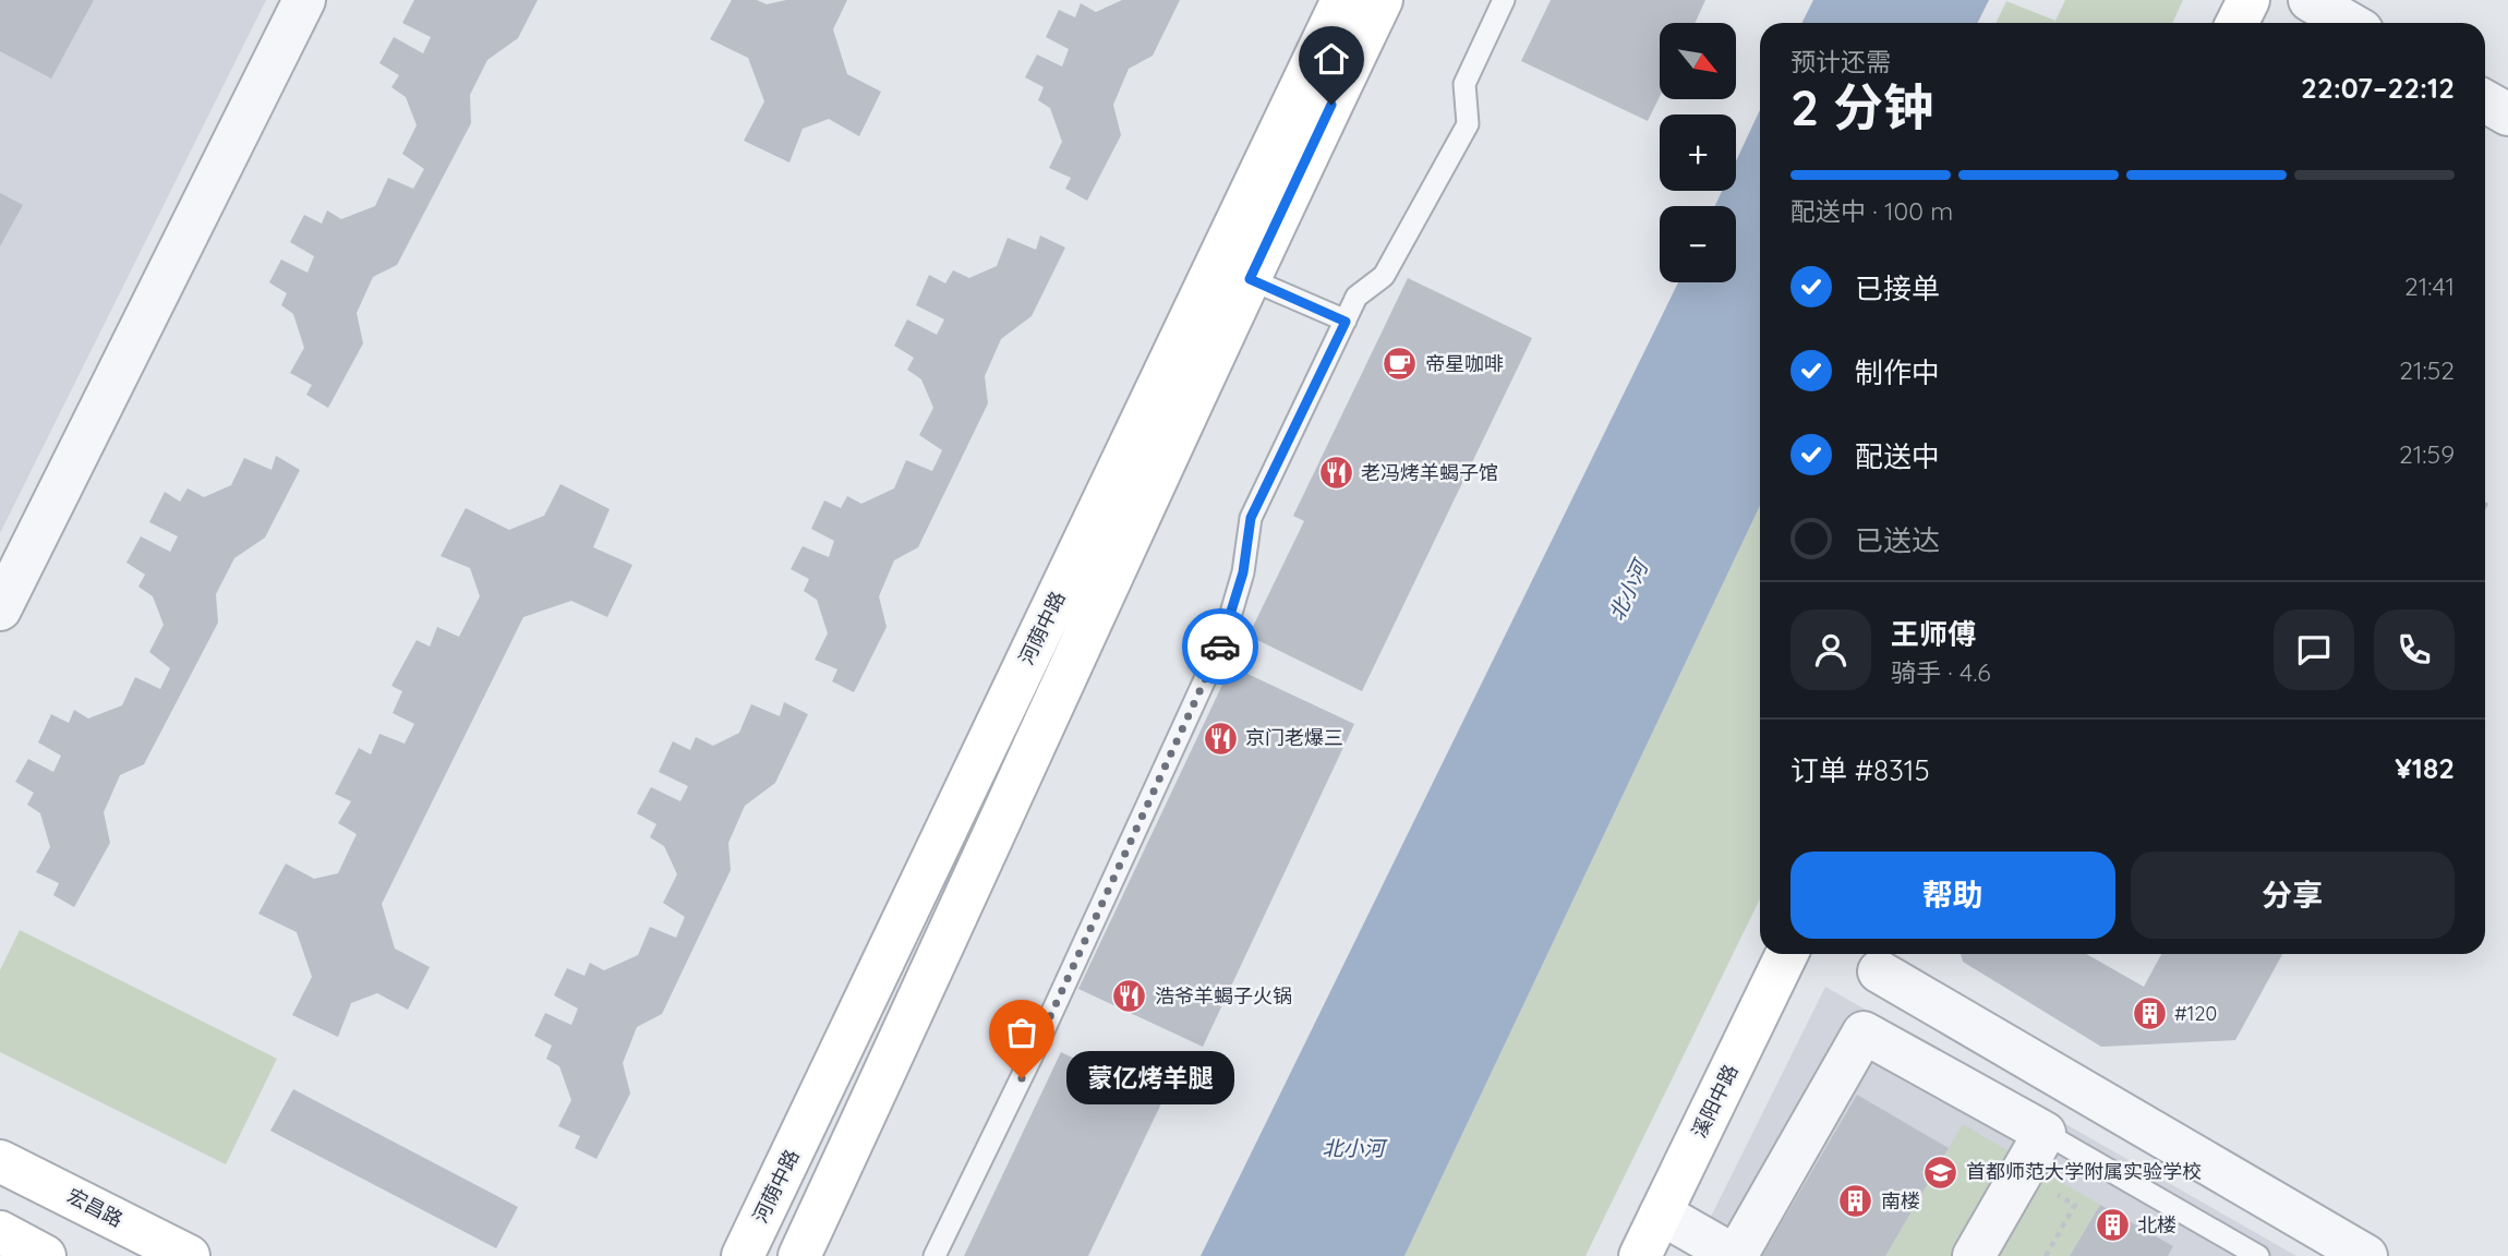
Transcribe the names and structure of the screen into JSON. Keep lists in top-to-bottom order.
{
  "streets": {
    "street": ["河荫中路", "溪阳中路", "宏昌路"]
  },
  "water": ["北小河"],
  "places": {
    "cafe": ["帝星咖啡"],
    "restaurant": ["老冯烤羊蝎子馆", "京门老爆三", "浩爷羊蝎子火锅"],
    "building": ["#120", "南楼", "北楼"],
    "other": ["蒙亿烤羊腿"],
    "school or university": ["首都师范大学附属实验学校"]
  },
  "north": "bottom right",
  "page": {
    "map_buttons": ["+", "−"],
    "heading": ["2 分钟", "预计还需", "22:07–22:12"],
    "panel": [
      "王师傅",
      "骑手 · 4.6",
      "订单 #8315",
      "¥182"
    ],
    "bar": "配送中 · 100 m",
    "list": [
      ["已接单", "21:41"],
      ["制作中", "21:52"],
      ["配送中", "21:59"],
      "已送达"
    ],
    "buttons": ["帮助", "分享"],
    "bubble": "蒙亿烤羊腿"
  }
}
